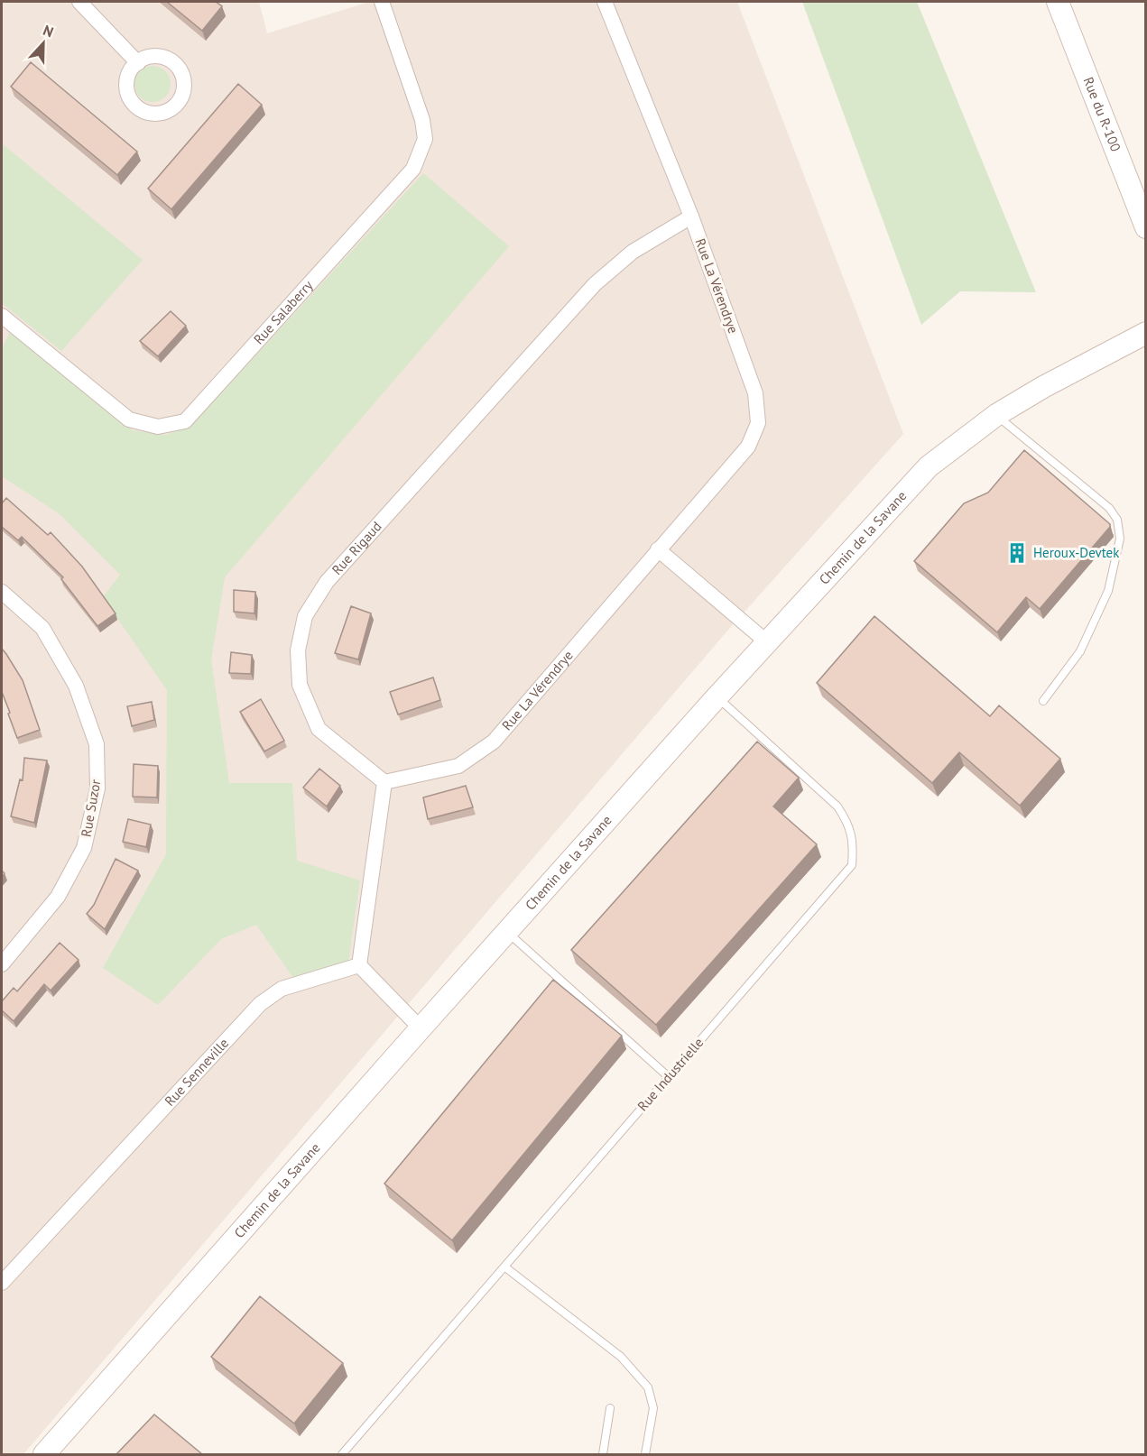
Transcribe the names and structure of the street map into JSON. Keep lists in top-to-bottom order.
{
  "streets": {
    "street": [
      "Rue du R-100",
      "Rue La Vérendrye",
      "Rue Salaberry",
      "Chemin de la Savane",
      "Rue Rigaud",
      "Rue Suzor",
      "Rue Senneville"
    ],
    "lane": ["Rue Industrielle"]
  },
  "crossings": [
    ["Rue La Vérendrye", "Rue Rigaud"],
    ["Chemin de la Savane", "Rue Industrielle"]
  ],
  "places": {
    "building": ["Heroux-Devtek"]
  },
  "north": "top"
}
